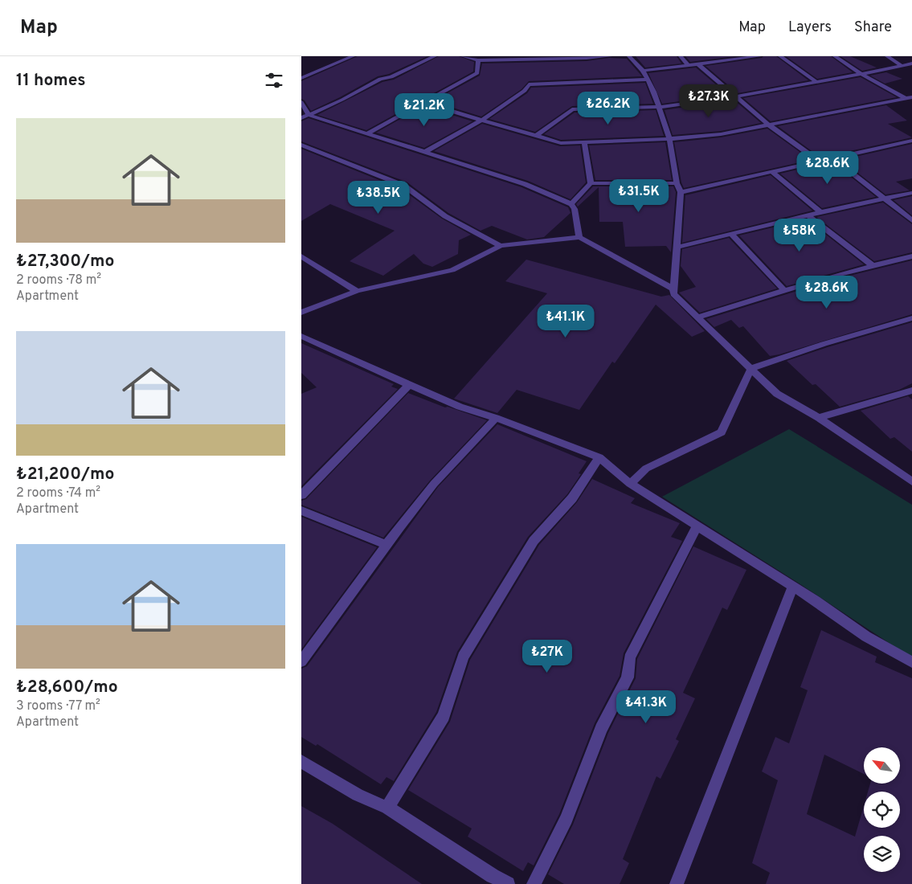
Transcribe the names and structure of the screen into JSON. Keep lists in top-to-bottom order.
{
  "north": "top left",
  "page": {
    "header": "Map",
    "nav": ["Map", "Layers", "Share"],
    "heading": "11 homes",
    "price": [
      "₺27.3K",
      "₺26.2K",
      "₺21.2K",
      "₺28.6K",
      "₺31.5K",
      "₺38.5K",
      "₺58K",
      "₺28.6K",
      "₺41.1K",
      "₺27K",
      "₺41.3K"
    ],
    "list": [
      {
        "name": "₺27,300/mo",
        "note": "2 rooms · 78 m² · Apartment"
      },
      {
        "name": "₺21,200/mo",
        "note": "2 rooms · 74 m² · Apartment"
      },
      {
        "name": "₺28,600/mo",
        "note": "3 rooms · 77 m² · Apartment"
      }
    ]
  }
}
